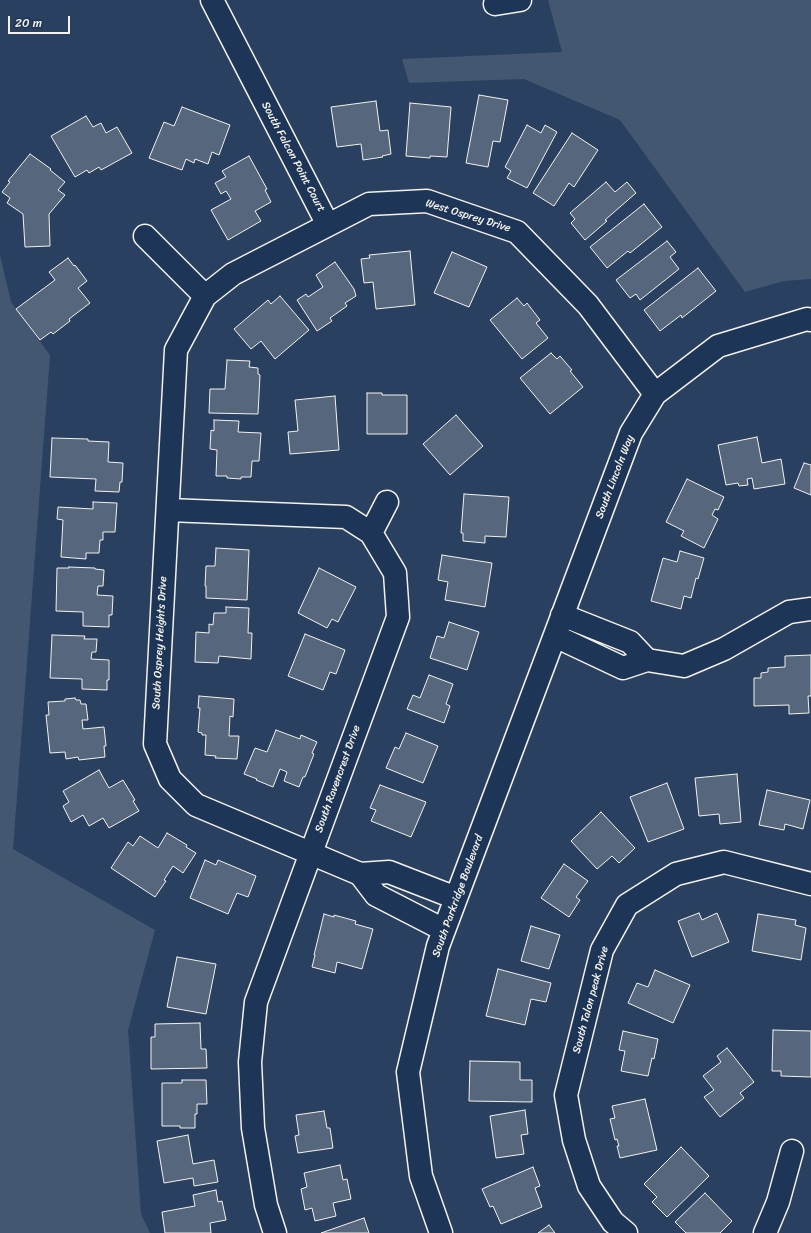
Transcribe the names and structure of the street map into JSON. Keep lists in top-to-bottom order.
{
  "streets": {
    "street": [
      "South Falcon Point Court",
      "West Osprey Drive",
      "South Lincoln Way",
      "South Osprey Heights Drive",
      "South Ravencrest Drive",
      "South Parkridge Boulevard",
      "South Talon peak Drive"
    ]
  },
  "crossings": [
    ["South Falcon Point Court", "West Osprey Drive"],
    ["West Osprey Drive", "South Lincoln Way"],
    ["West Osprey Drive", "South Osprey Heights Drive"],
    ["South Lincoln Way", "South Parkridge Boulevard"],
    ["South Osprey Heights Drive", "South Ravencrest Drive"],
    ["South Osprey Heights Drive", "South Parkridge Boulevard"]
  ],
  "scale_bar": "20 m"
}
